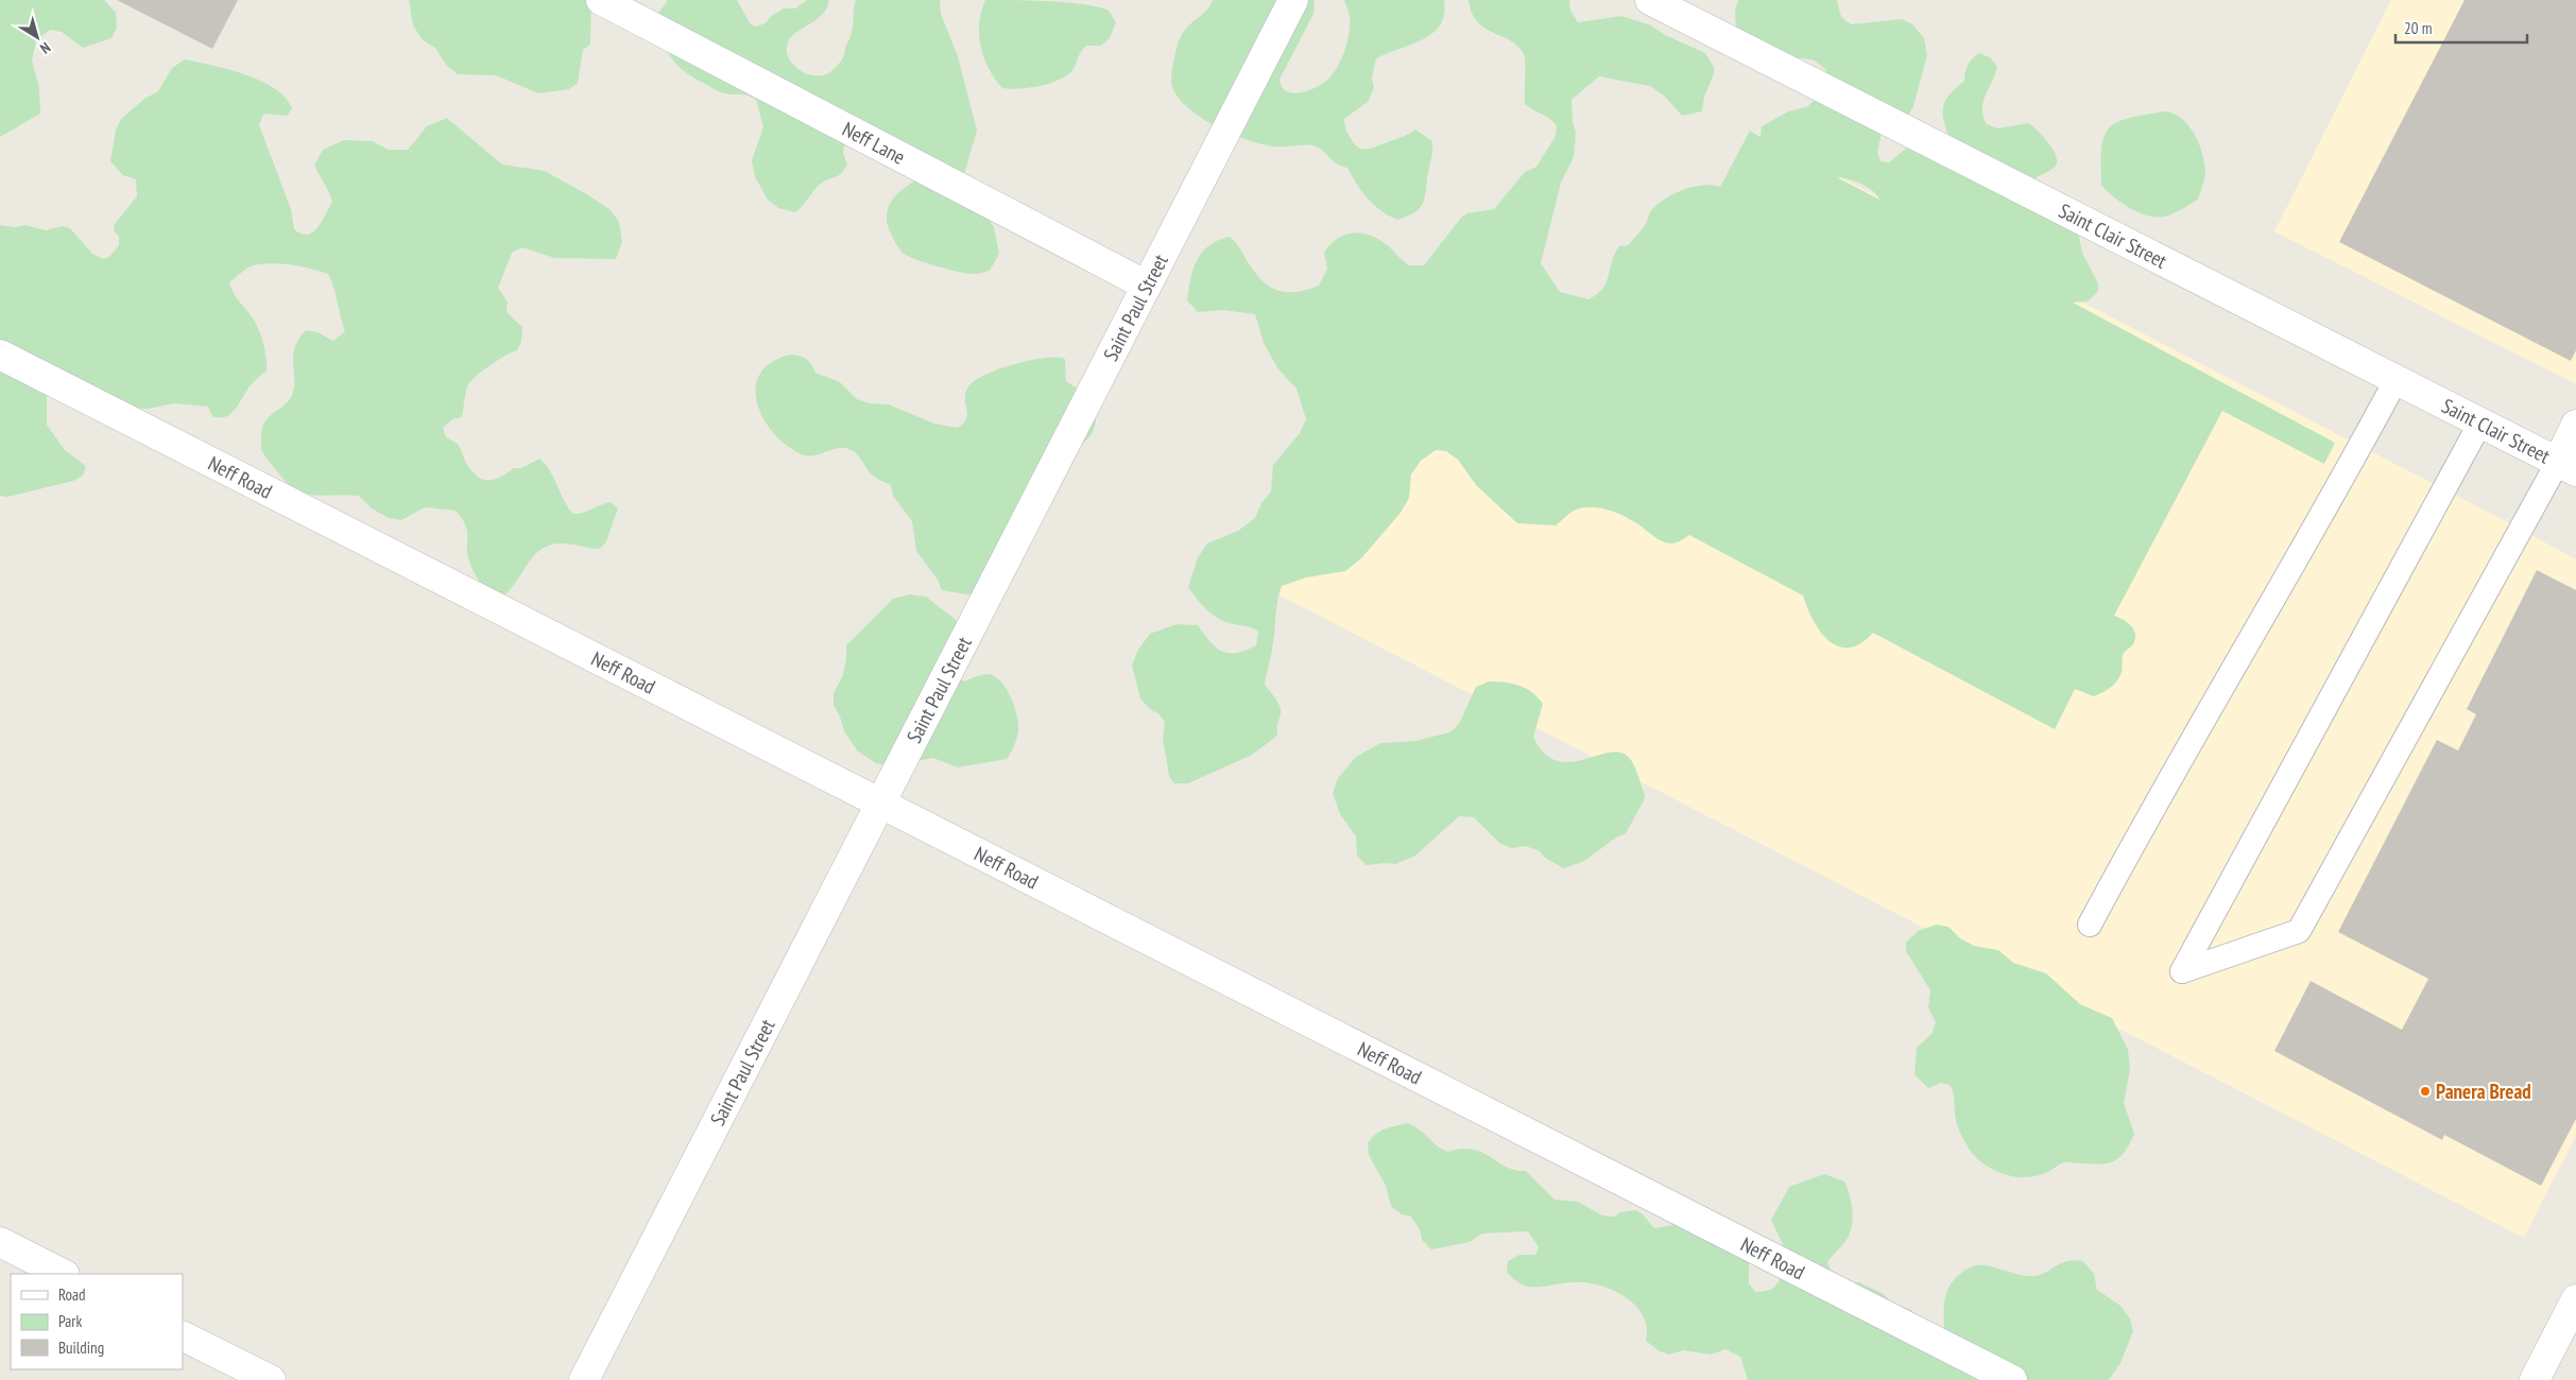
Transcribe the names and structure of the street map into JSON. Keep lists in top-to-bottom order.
{
  "streets": {
    "street": [
      "Neff Lane",
      "Saint Clair Street",
      "Saint Paul Street",
      "Neff Road"
    ]
  },
  "crossings": [
    ["Neff Lane", "Saint Paul Street"],
    ["Saint Paul Street", "Neff Road"]
  ],
  "places": ["Panera Bread"],
  "legend": ["Road", "Park", "Building"],
  "scale_bar": "20 m",
  "north": "bottom right"
}
